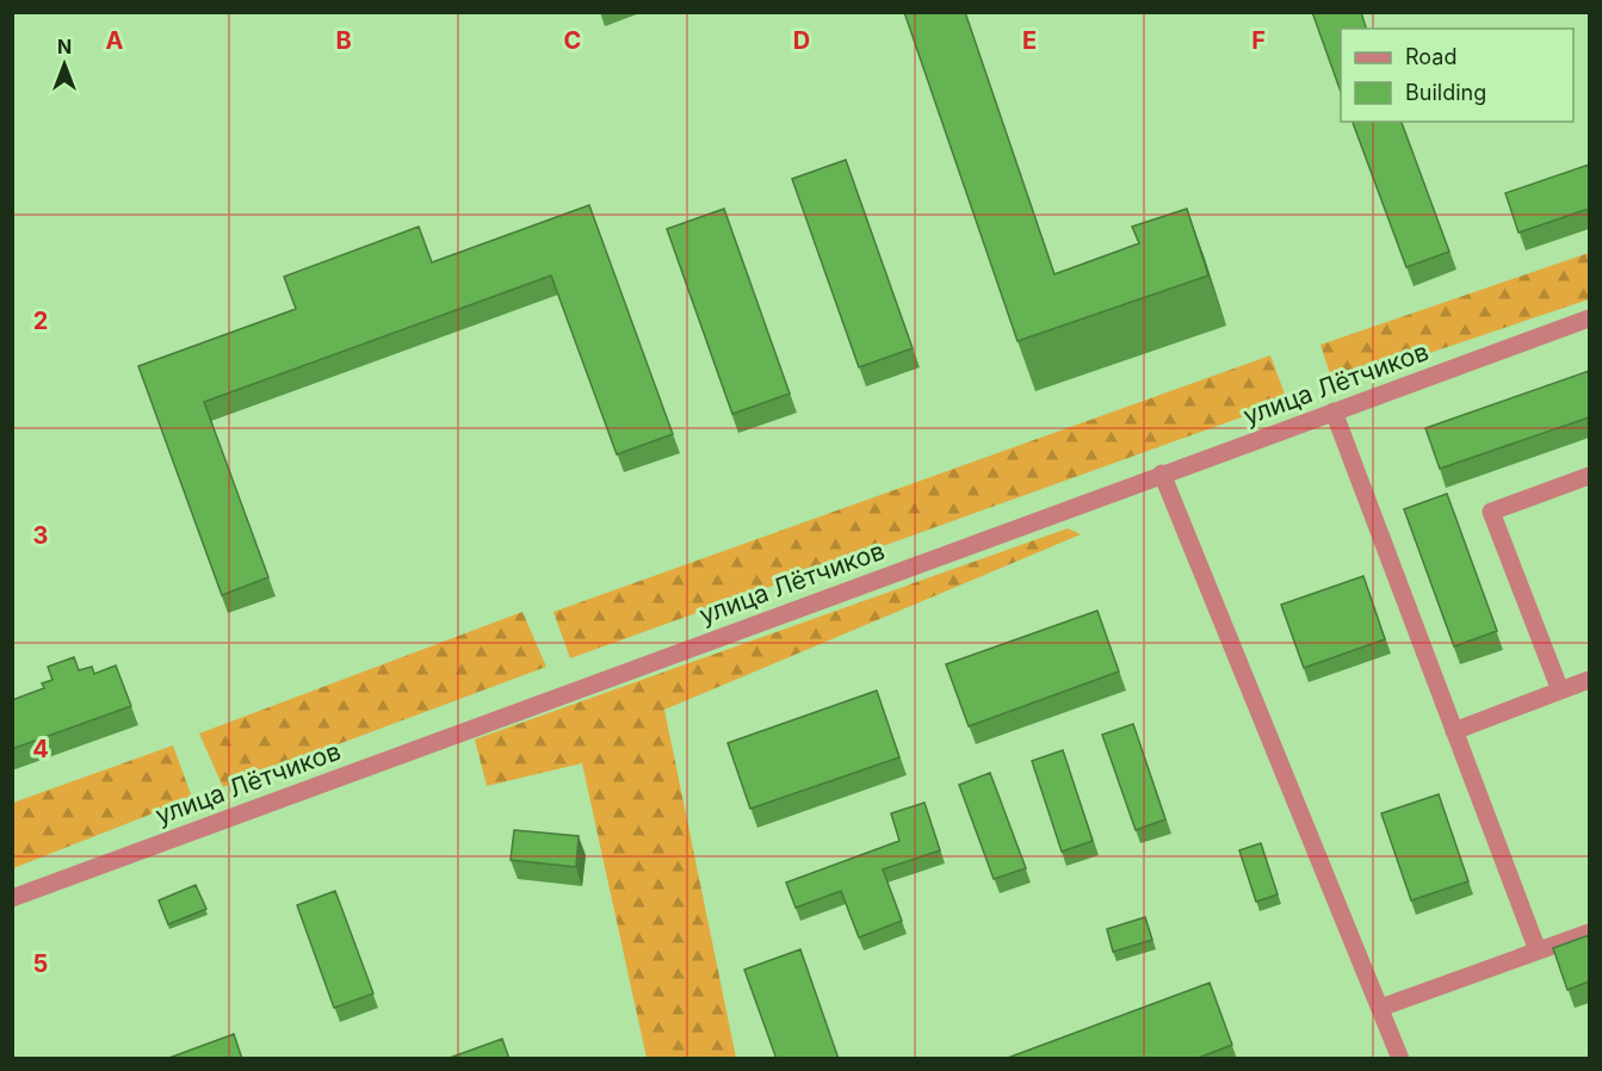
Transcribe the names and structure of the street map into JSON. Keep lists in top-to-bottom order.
{
  "streets": {
    "street": ["улица Лётчиков"]
  },
  "legend": ["Road", "Building"],
  "north": "top",
  "grid": {
    "columns": [
      "A",
      "B",
      "C",
      "D",
      "E",
      "F"
    ],
    "rows": [
      "2",
      "3",
      "4",
      "5"
    ]
  }
}
